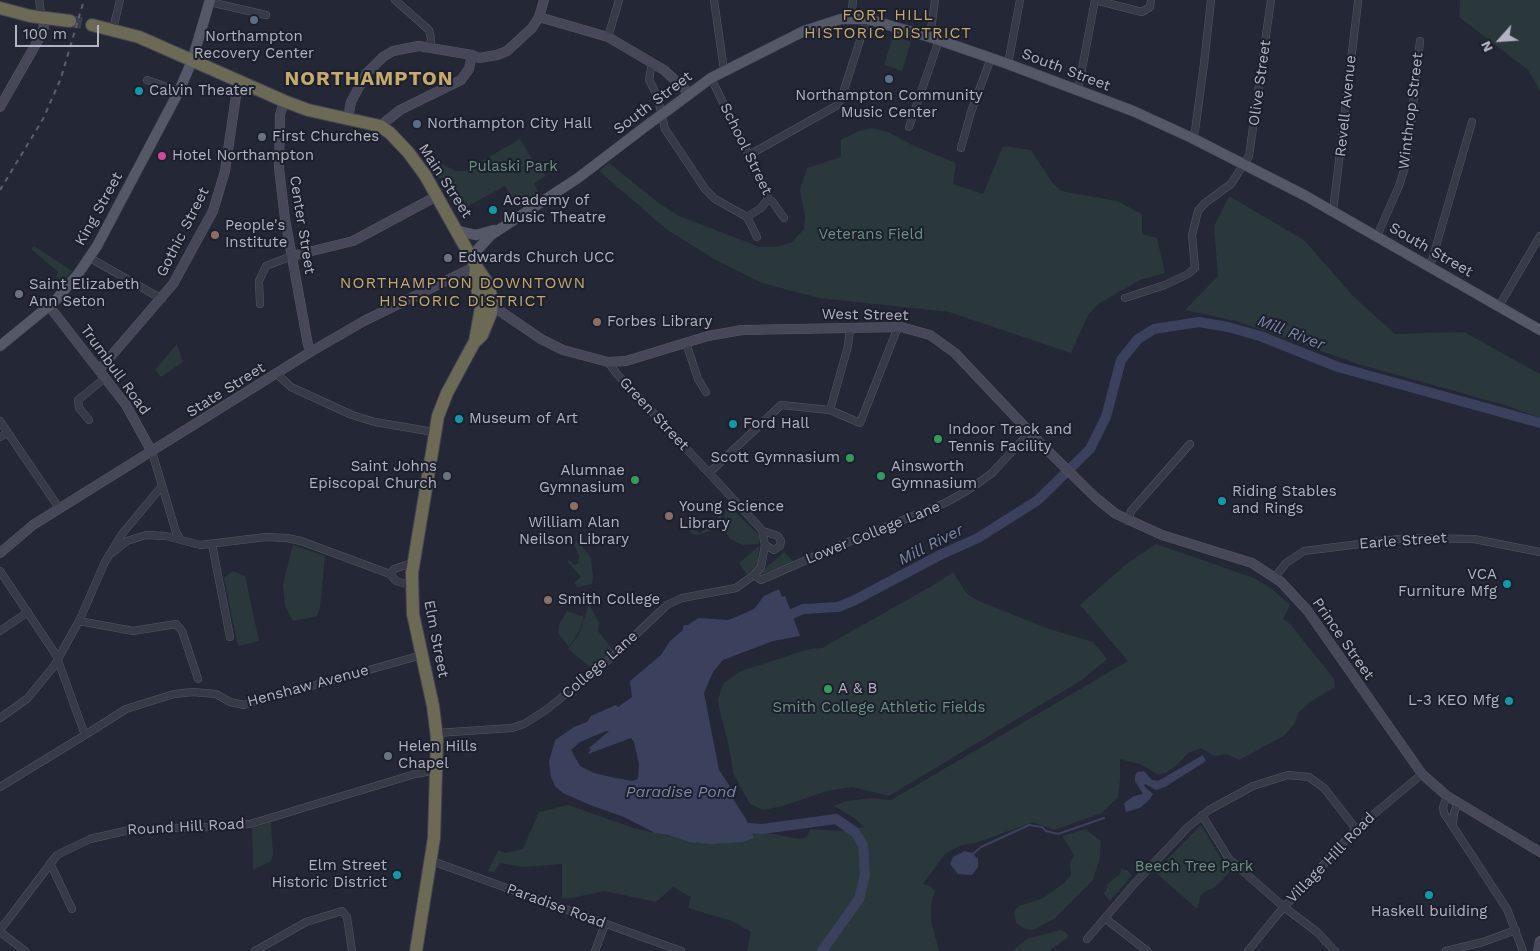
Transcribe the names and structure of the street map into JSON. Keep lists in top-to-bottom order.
{
  "streets": {
    "highway": ["Main Street", "Elm Street"],
    "main road": [
      "South Street",
      "King Street",
      "Center Street",
      "Gothic Street",
      "West Street",
      "Trumbull Road",
      "State Street",
      "Prince Street"
    ],
    "street": [
      "Olive Street",
      "Revell Avenue",
      "Winthrop Street",
      "School Street",
      "Green Street",
      "Lower College Lane",
      "Earle Street",
      "College Lane",
      "Henshaw Avenue",
      "Round Hill Road",
      "Village Hill Road",
      "Paradise Road"
    ]
  },
  "crossings": [
    ["South Street", "Olive Street"],
    ["South Street", "Revell Avenue"],
    ["South Street", "Winthrop Street"],
    ["South Street", "School Street"],
    ["Main Street", "King Street"],
    ["Main Street", "Center Street"],
    ["Main Street", "Gothic Street"],
    ["Main Street", "West Street"],
    ["Main Street", "State Street"],
    ["Main Street", "Elm Street"],
    ["King Street", "Trumbull Road"],
    ["Center Street", "State Street"],
    ["Gothic Street", "Trumbull Road"],
    ["West Street", "Green Street"],
    ["West Street", "Lower College Lane"],
    ["West Street", "Elm Street"],
    ["West Street", "Prince Street"],
    ["Trumbull Road", "State Street"],
    ["Lower College Lane", "College Lane"],
    ["Earle Street", "Prince Street"],
    ["Elm Street", "College Lane"],
    ["Elm Street", "Henshaw Avenue"],
    ["Elm Street", "Round Hill Road"],
    ["Elm Street", "Paradise Road"],
    ["Prince Street", "Village Hill Road"]
  ],
  "districts": ["FORT HILL HISTORIC DISTRICT", "NORTHAMPTON", "NORTHAMPTON DOWNTOWN HISTORIC DISTRICT"],
  "water": ["Mill River", "Paradise Pond"],
  "parks": [
    "Pulaski Park",
    "Veterans Field",
    "Smith College Athletic Fields",
    "Beech Tree Park"
  ],
  "places": [
    "Northampton Recovery Center",
    "Northampton Community Music Center",
    "Calvin Theater",
    "Northampton City Hall",
    "First Churches",
    "Hotel Northampton",
    "Academy of Music Theatre",
    "People's Institute",
    "Edwards Church UCC",
    "Saint Elizabeth Ann Seton",
    "Forbes Library",
    "Museum of Art",
    "Ford Hall",
    "Indoor Track and Tennis Facility",
    "Scott Gymnasium",
    "Saint Johns Episcopal Church",
    "Ainsworth Gymnasium",
    "Alumnae Gymnasium",
    "Riding Stables and Rings",
    "William Alan Neilson Library",
    "Young Science Library",
    "VCA Furniture Mfg",
    "Smith College",
    "A & B",
    "L-3 KEO Mfg",
    "Helen Hills Chapel",
    "Elm Street Historic District",
    "Haskell building"
  ],
  "scale_bar": "100 m",
  "north": "bottom left"
}
